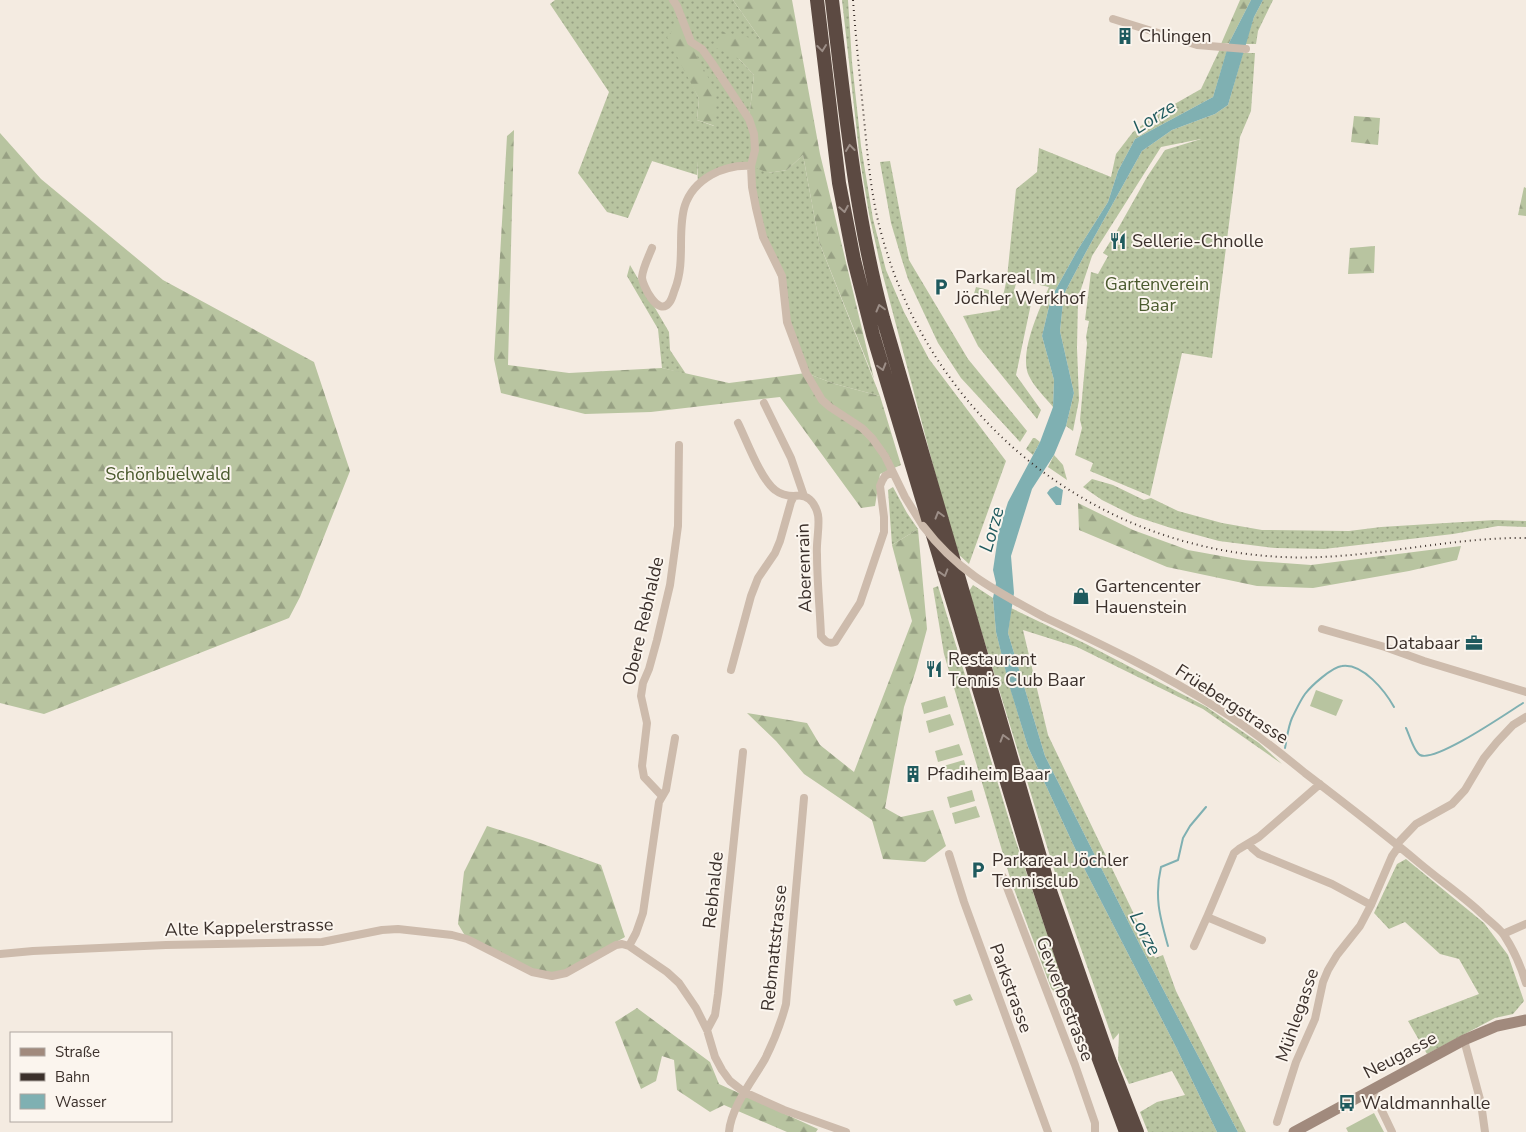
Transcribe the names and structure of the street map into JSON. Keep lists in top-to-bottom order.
{
  "streets": {
    "street": [
      "Aberenrain",
      "Obere Rebhalde",
      "Früebergstrasse",
      "Rebhalde",
      "Alte Kappelerstrasse",
      "Rebmattstrasse",
      "Parkstrasse",
      "Gewerbestrasse",
      "Mühlegasse",
      "Neugasse"
    ]
  },
  "crossings": [
    ["Aberenrain", "Früebergstrasse"],
    ["Früebergstrasse", "Mühlegasse"]
  ],
  "water": ["Lorze"],
  "parks": ["Gartenverein Baar", "Schönbüelwald"],
  "places": {
    "building": ["Chlingen", "Pfadiheim Baar"],
    "restaurant": ["Sellerie-Chnolle", "Restaurant Tennis Club Baar"],
    "parking": ["Parkareal Im Jöchler Werkhof", "Parkareal Jöchler Tennisclub"],
    "shop": ["Gartencenter Hauenstein"],
    "office": ["Databaar"],
    "bus stop": ["Waldmannhalle"]
  },
  "legend": ["Straße", "Bahn", "Wasser"]
}
